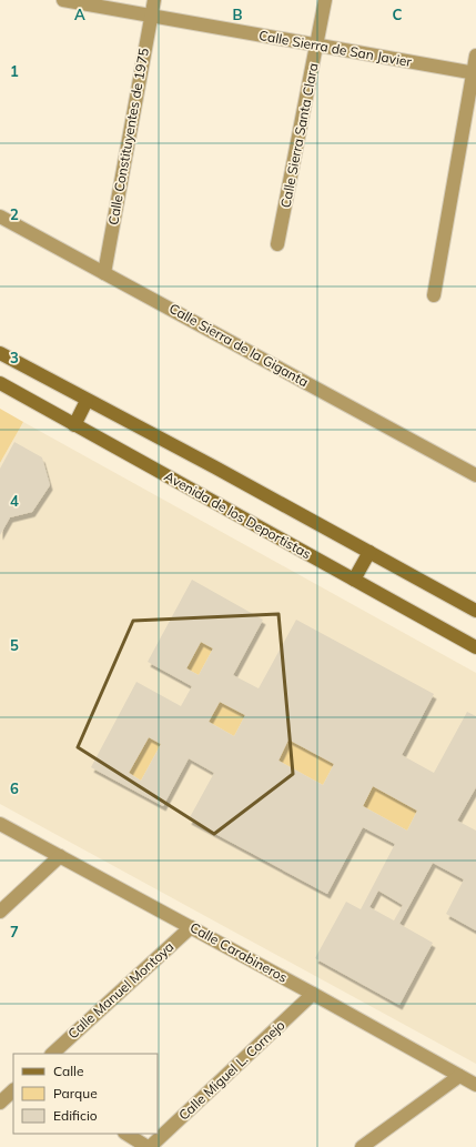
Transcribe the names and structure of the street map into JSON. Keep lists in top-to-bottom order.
{
  "streets": {
    "street": [
      "Calle Sierra de San Javier",
      "Calle Sierra Santa Clara",
      "Calle Constituyentes de 1975",
      "Calle Sierra de la Giganta",
      "Avenida de los Deportistas",
      "Calle Carabineros",
      "Calle Manuel Montoya",
      "Calle Miguel L. Cornejo"
    ]
  },
  "crossings": [
    ["Calle Sierra de San Javier", "Calle Sierra Santa Clara"],
    ["Calle Sierra de San Javier", "Calle Constituyentes de 1975"],
    ["Calle Constituyentes de 1975", "Calle Sierra de la Giganta"],
    ["Calle Carabineros", "Calle Manuel Montoya"],
    ["Calle Carabineros", "Calle Miguel L. Cornejo"]
  ],
  "legend": ["Calle", "Parque", "Edificio"],
  "grid": {
    "columns": ["A", "B", "C"],
    "rows": [
      "1",
      "2",
      "3",
      "4",
      "5",
      "6",
      "7"
    ]
  }
}
